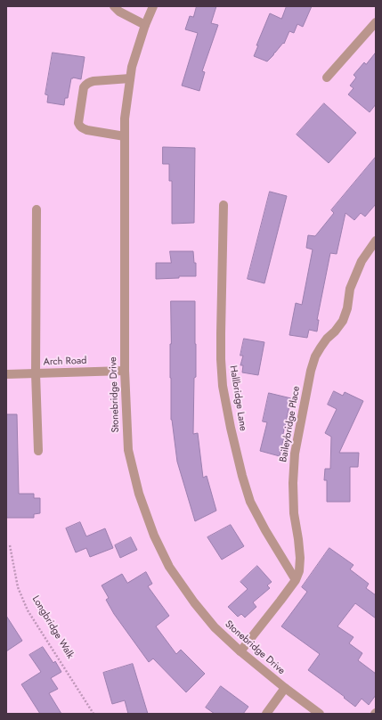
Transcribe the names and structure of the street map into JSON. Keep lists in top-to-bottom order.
{
  "streets": {
    "street": [
      "Arch Road",
      "Stonebridge Drive",
      "Hallbridge Lane",
      "Baileybridge Place"
    ],
    "path": ["Longbridge Walk"]
  },
  "crossings": [
    ["Arch Road", "Stonebridge Drive"],
    ["Stonebridge Drive", "Baileybridge Place"],
    ["Hallbridge Lane", "Baileybridge Place"]
  ]
}
